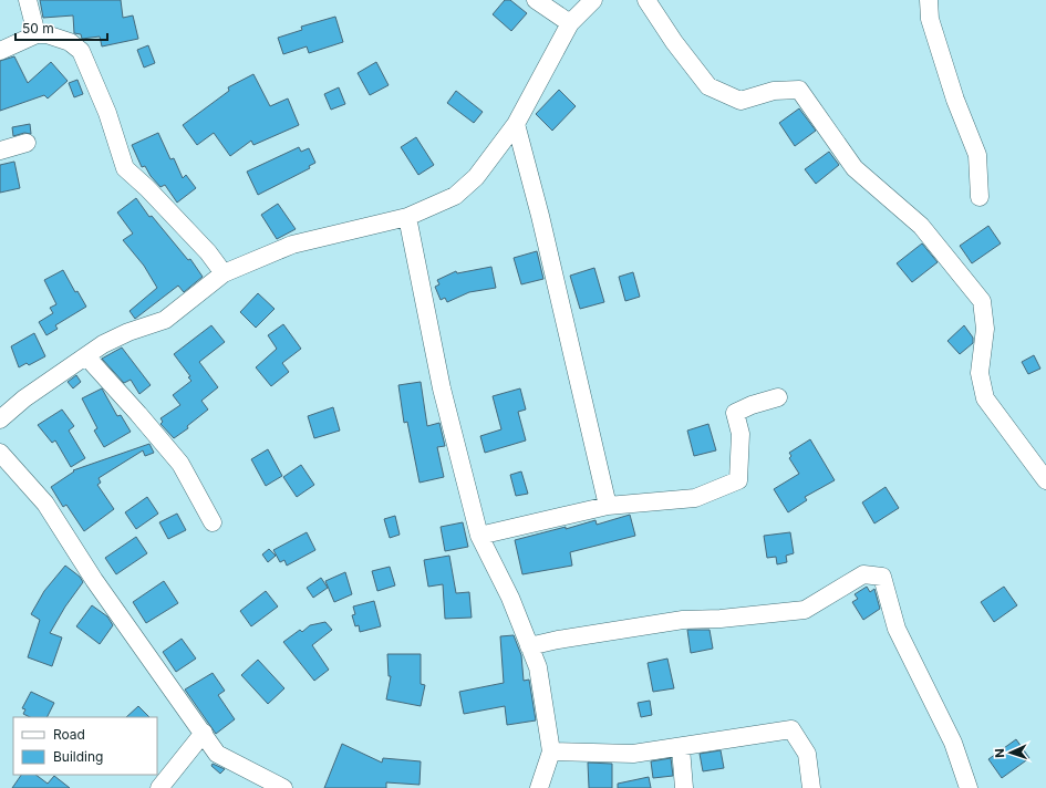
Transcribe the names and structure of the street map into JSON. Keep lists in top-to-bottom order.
{
  "legend": ["Road", "Building"],
  "scale_bar": "50 m",
  "north": "left"
}
